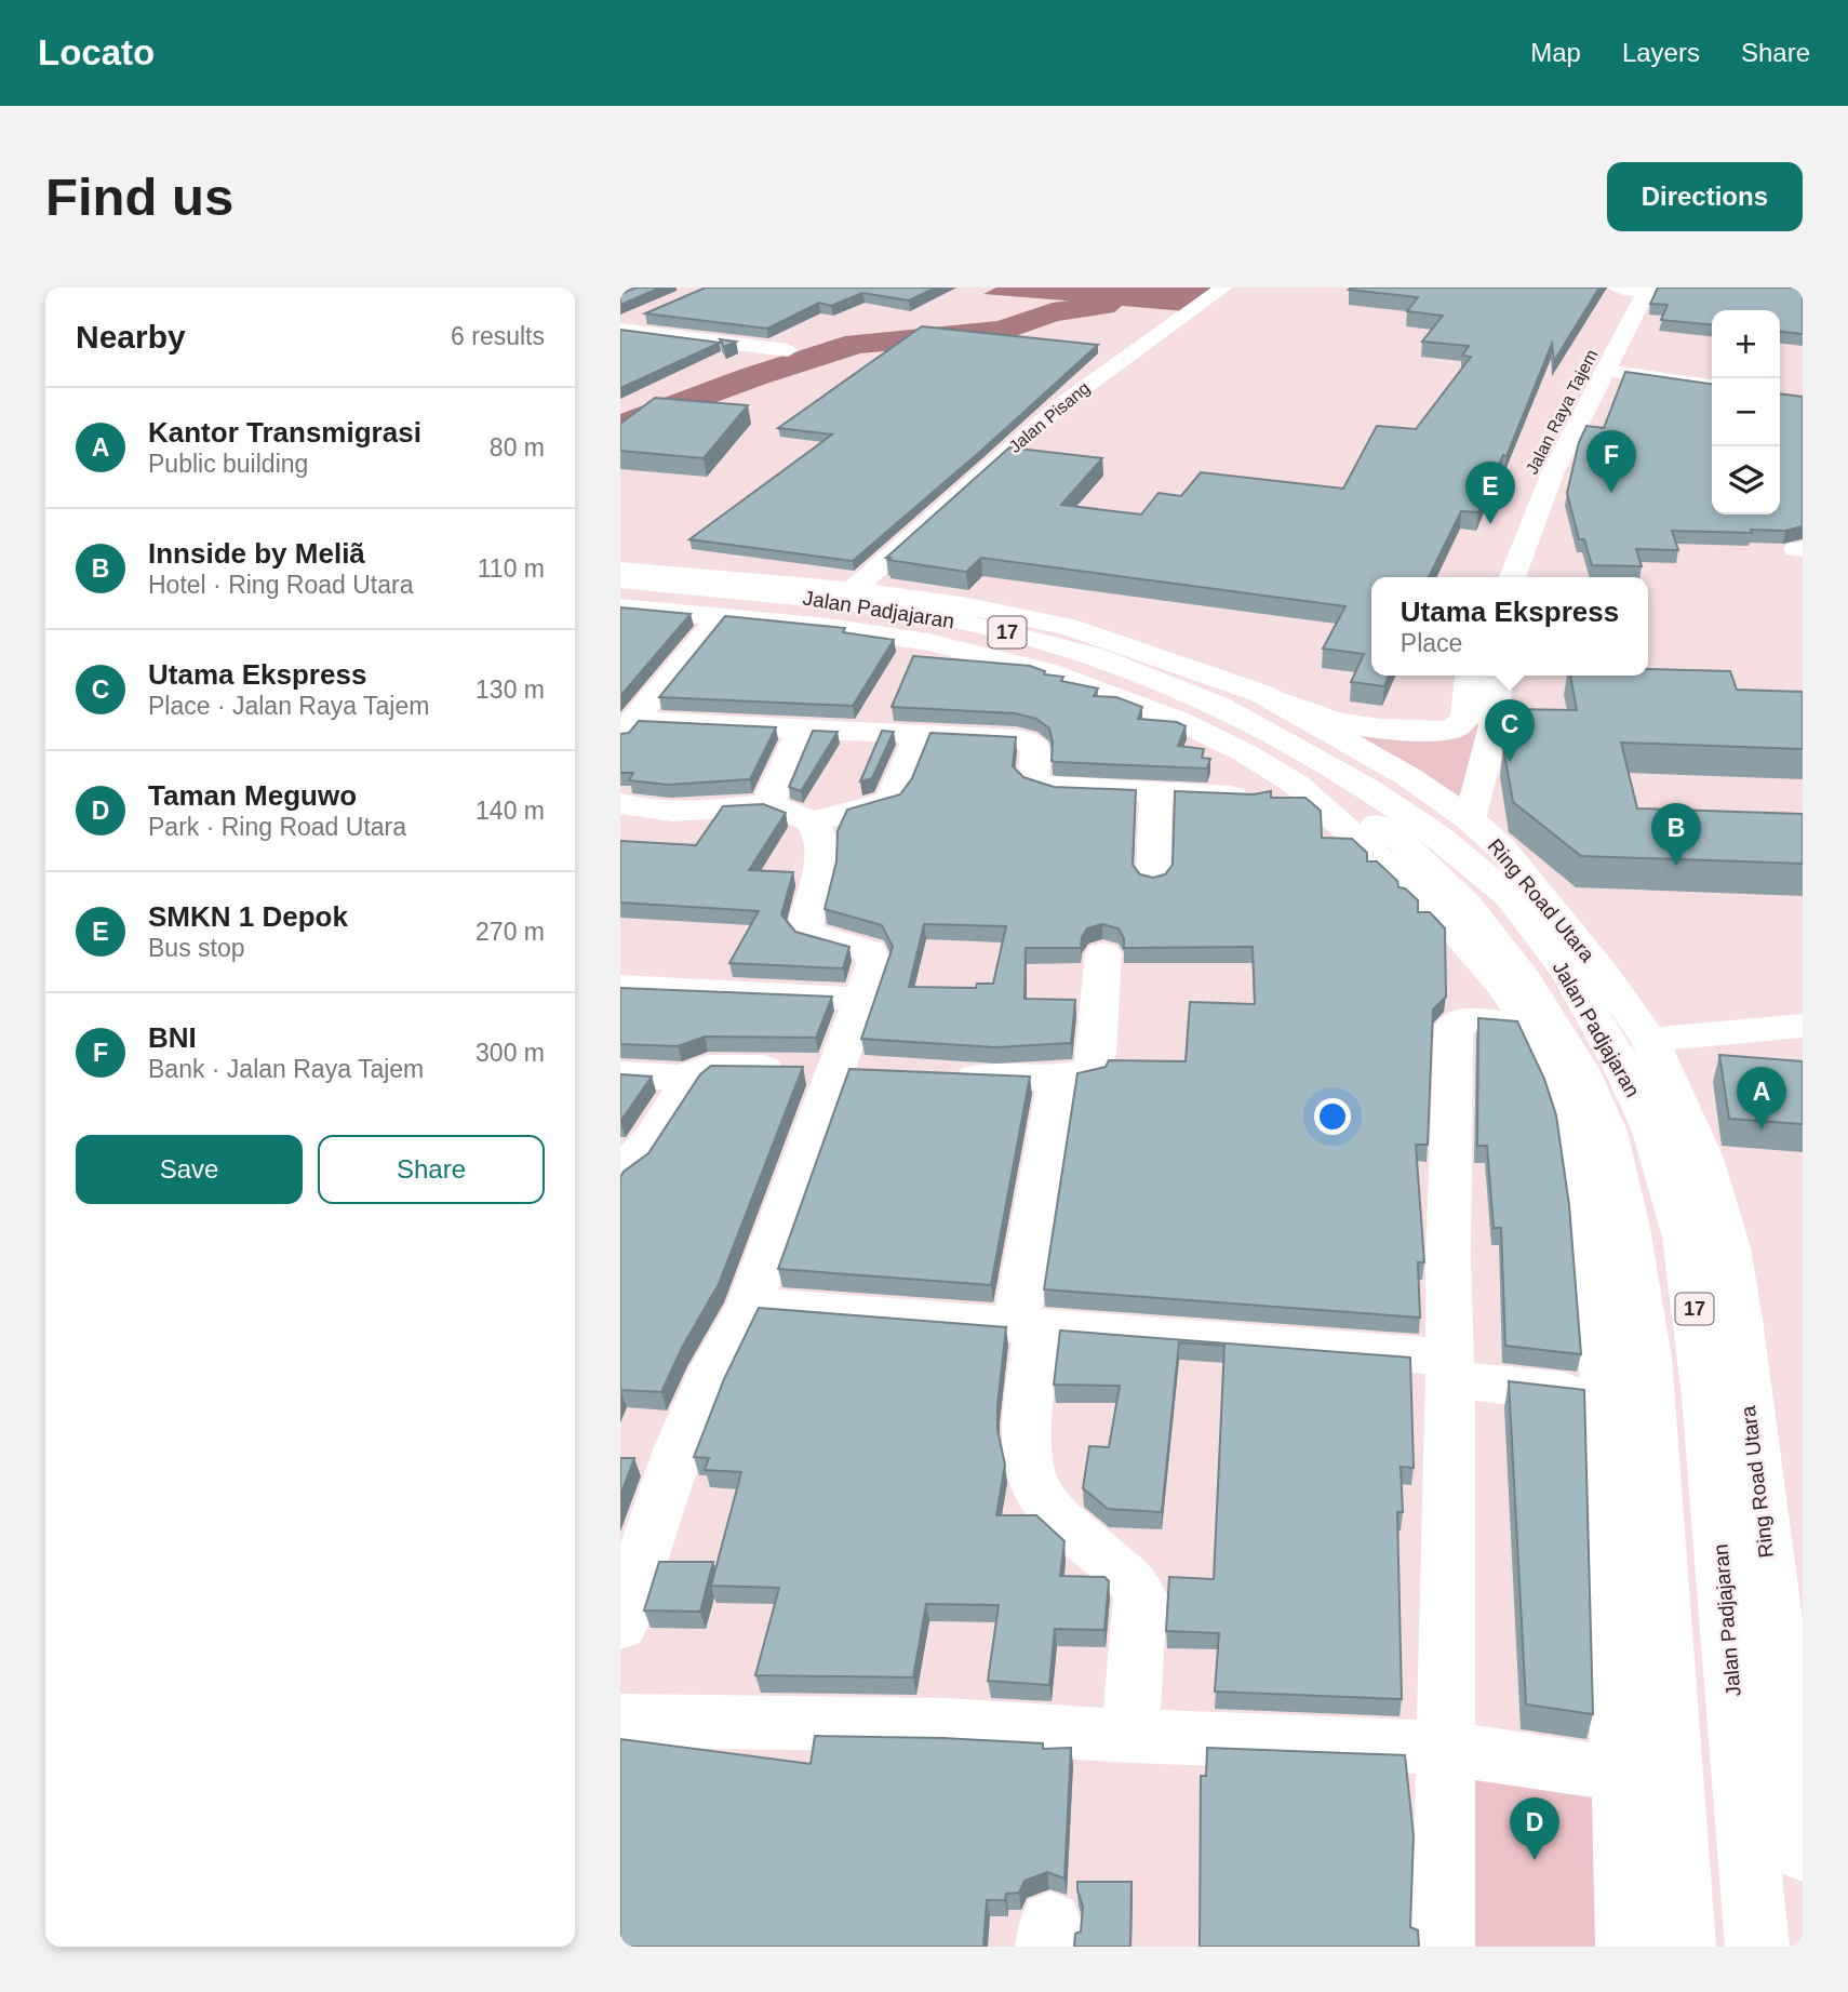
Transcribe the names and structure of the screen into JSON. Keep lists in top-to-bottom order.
{
  "streets": {
    "main road": [
      "Jalan Raya Tajem",
      "Jalan Pisang",
      "Jalan Padjajaran",
      "17",
      "Ring Road Utara"
    ]
  },
  "crossings": [
    ["Jalan Pisang", "Ring Road Utara"],
    ["Jalan Padjajaran", "Ring Road Utara"]
  ],
  "page": {
    "header": "Locato",
    "nav": ["Map", "Layers", "Share"],
    "buttons": [
      "Directions",
      ["Save", "Share"]
    ],
    "title": "Find us",
    "heading": ["Nearby", "6 results"],
    "map_buttons": ["+", "−"],
    "list": [
      {
        "mark": "A",
        "name": "Kantor Transmigrasi",
        "note": "Public building",
        "value": "80 m"
      },
      {
        "mark": "B",
        "name": "Innside by Meliã",
        "note": "Hotel · Ring Road Utara",
        "value": "110 m"
      },
      {
        "mark": "C",
        "name": "Utama Ekspress",
        "note": "Place · Jalan Raya Tajem",
        "value": "130 m"
      },
      {
        "mark": "D",
        "name": "Taman Meguwo",
        "note": "Park · Ring Road Utara",
        "value": "140 m"
      },
      {
        "mark": "E",
        "name": "SMKN 1 Depok",
        "note": "Bus stop",
        "value": "270 m"
      },
      {
        "mark": "F",
        "name": "BNI",
        "note": "Bank · Jalan Raya Tajem",
        "value": "300 m"
      }
    ],
    "pins": [
      "F",
      "E",
      "C",
      "B",
      "A",
      "D"
    ],
    "popup": ["Utama Ekspress", "Place"]
  }
}
